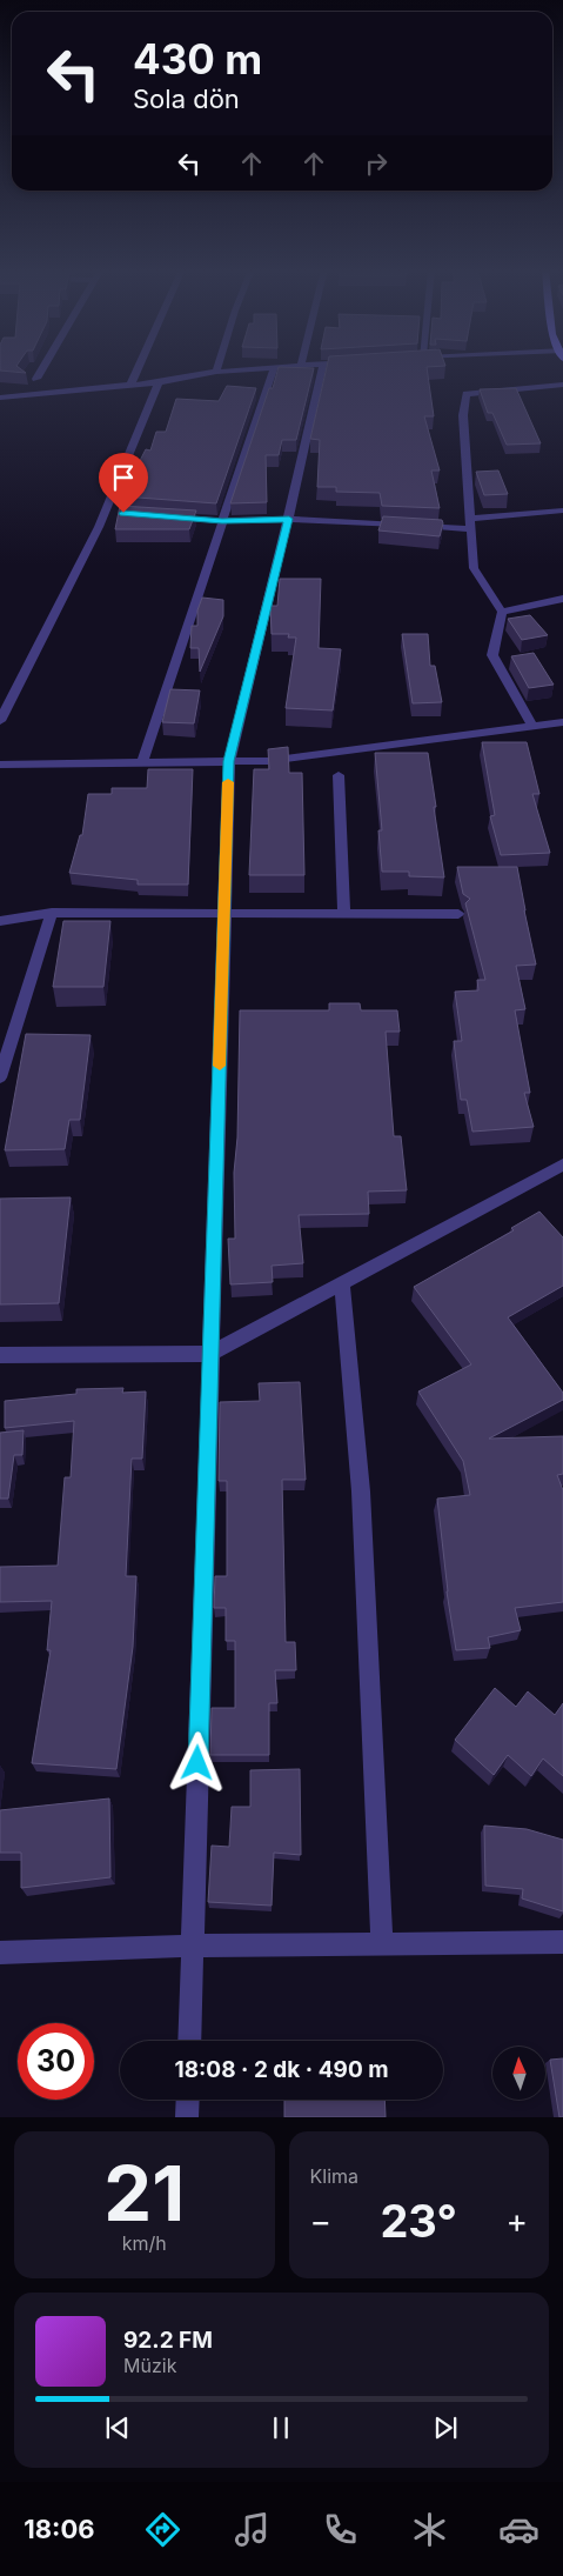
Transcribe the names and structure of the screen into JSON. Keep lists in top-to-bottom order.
{
  "north": "top",
  "page": {
    "turn": ["430 m", "Sola dön"],
    "limit": "30",
    "trip": "18:08 · 2 dk · 490 m",
    "tile": [
      ["21", "km/h"],
      "Klima"
    ],
    "heat": ["−", "23°", "+"],
    "song": ["92.2 FM", "Müzik"],
    "tabs": "18:06"
  }
}
